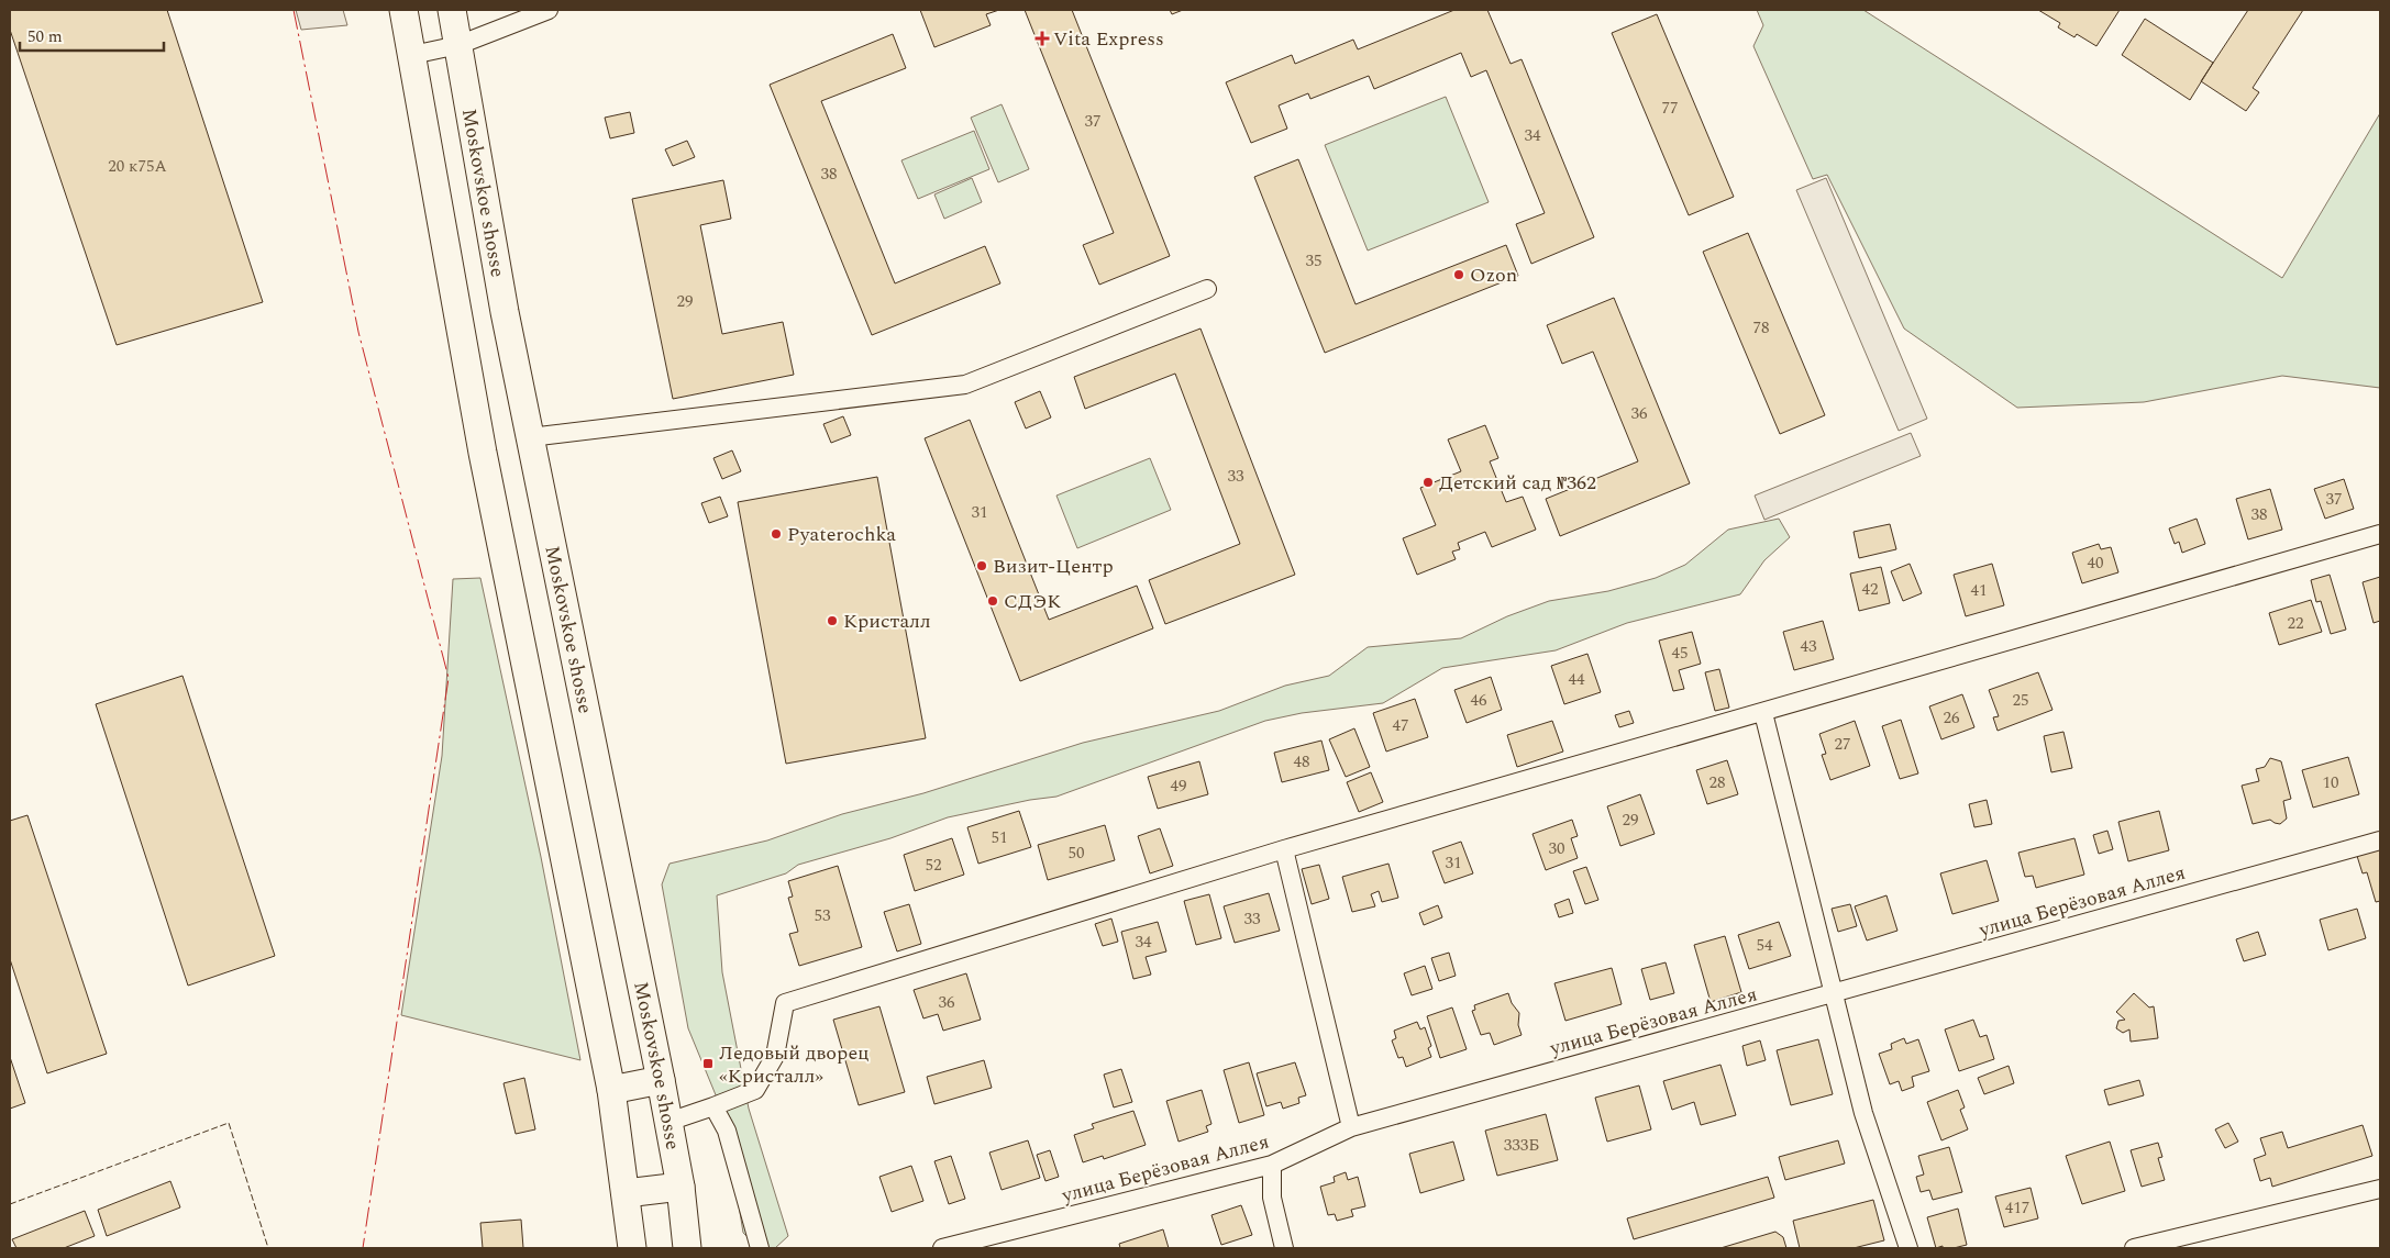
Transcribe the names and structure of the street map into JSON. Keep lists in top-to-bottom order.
{
  "streets": {
    "main road": ["Moskovskoe shosse"],
    "street": ["улица Берёзовая Аллея"]
  },
  "places": {
    "health": ["Vita Express"],
    "other": [
      "Ozon",
      "Детский сад №362",
      "Pyaterochka",
      "Визит-Центр",
      "СДЭК",
      "Кристалл"
    ],
    "transit": ["Ледовый дворец «Кристалл»"]
  },
  "house_numbers": [
    "77",
    "37",
    "34",
    "20 к75А",
    "38",
    "35",
    "29",
    "78",
    "36",
    "33",
    "37",
    "31",
    "38",
    "40",
    "42",
    "41",
    "22",
    "43",
    "45",
    "44",
    "46",
    "25",
    "26",
    "47",
    "27",
    "48",
    "28",
    "10",
    "49",
    "29",
    "51",
    "30",
    "50",
    "31",
    "52",
    "53",
    "33",
    "34",
    "54",
    "36",
    "333Б",
    "417"
  ],
  "scale_bar": "50 m"
}
